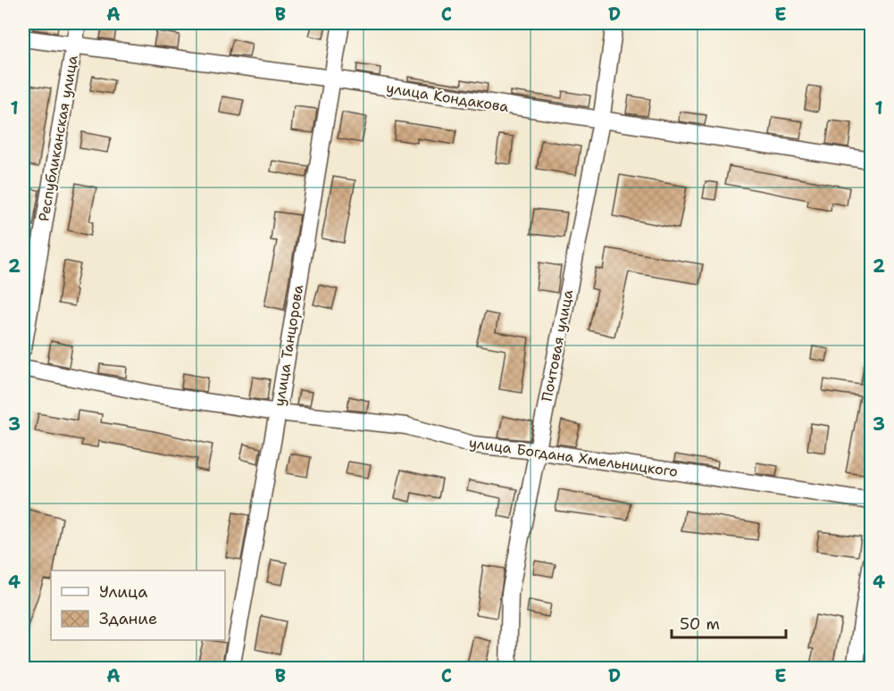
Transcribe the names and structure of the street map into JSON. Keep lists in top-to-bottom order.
{
  "streets": {
    "street": [
      "улица Кондакова",
      "Республиканская улица",
      "улица Танцорова",
      "Почтовая улица",
      "улица Богдана Хмельницкого"
    ]
  },
  "crossings": [
    ["улица Кондакова", "Республиканская улица"],
    ["улица Кондакова", "улица Танцорова"],
    ["улица Кондакова", "Почтовая улица"],
    ["улица Танцорова", "улица Богдана Хмельницкого"],
    ["Почтовая улица", "улица Богдана Хмельницкого"]
  ],
  "legend": ["Улица", "Здание"],
  "scale_bar": "50 m",
  "grid": {
    "columns": [
      "A",
      "B",
      "C",
      "D",
      "E"
    ],
    "rows": [
      "1",
      "2",
      "3",
      "4"
    ]
  }
}
